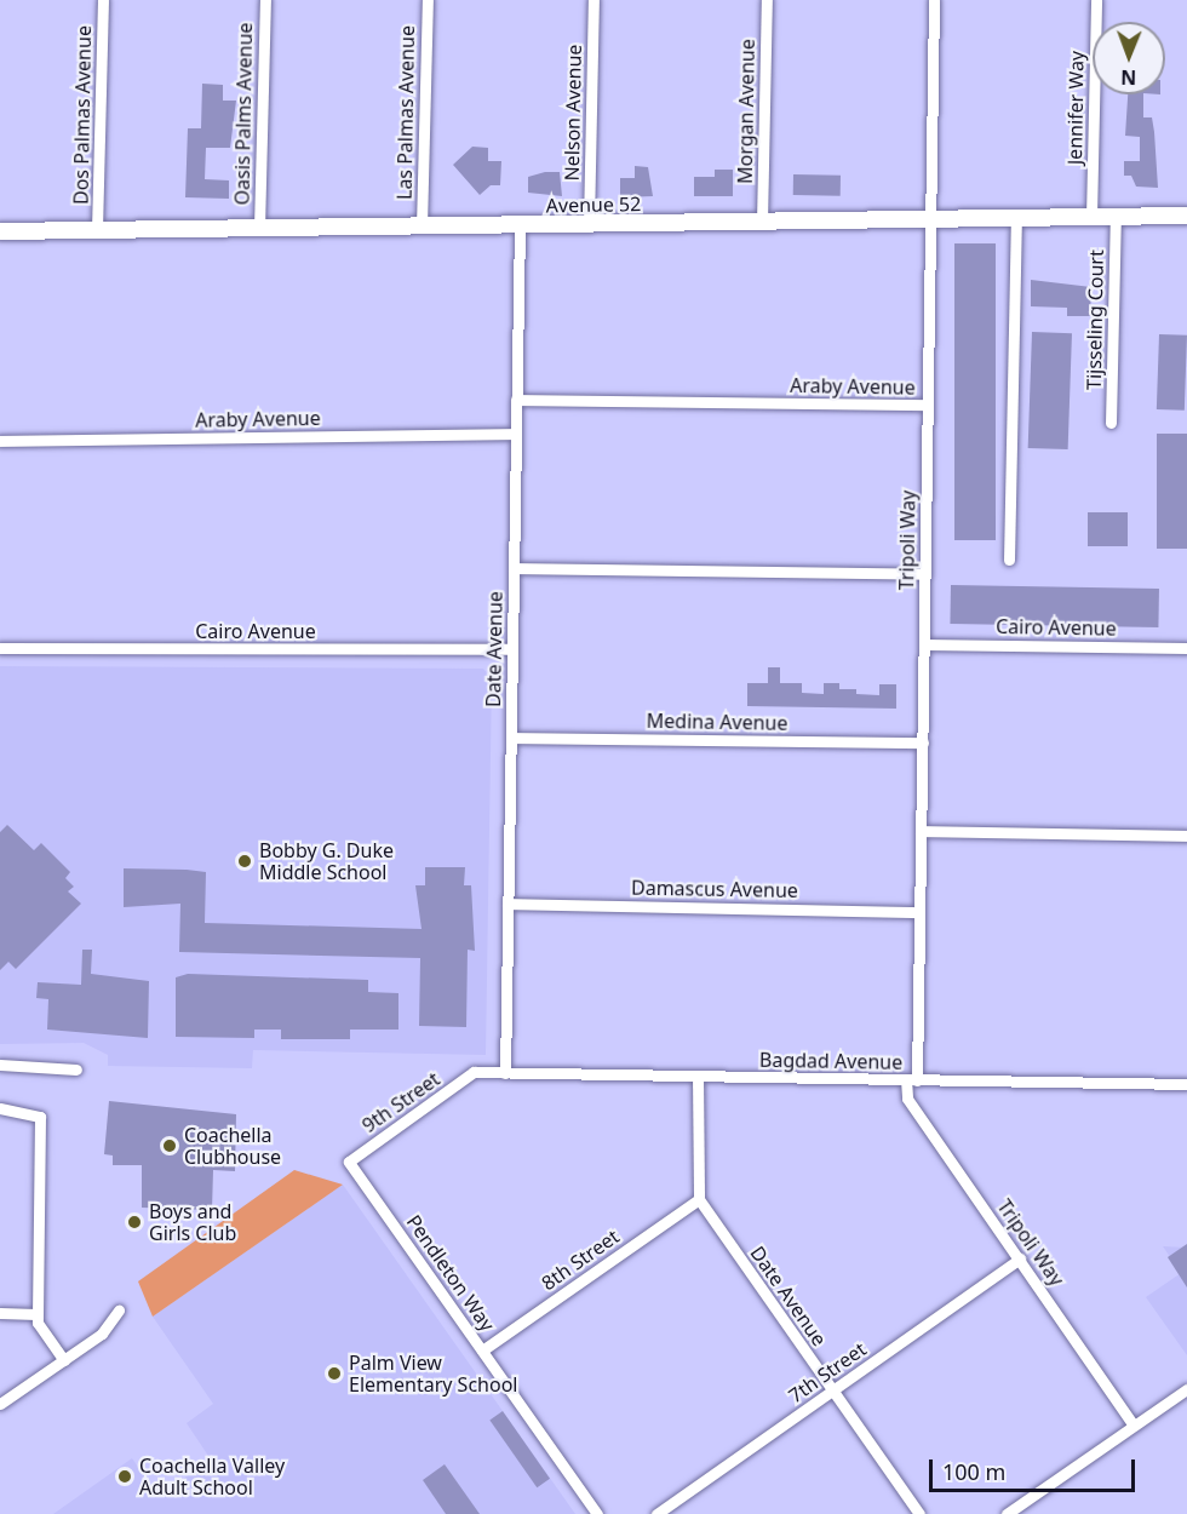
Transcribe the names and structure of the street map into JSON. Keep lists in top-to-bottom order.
{
  "streets": {
    "main road": ["Avenue 52"],
    "street": [
      "Jennifer Way",
      "Morgan Avenue",
      "Las Palmas Avenue",
      "Nelson Avenue",
      "Oasis Palms Avenue",
      "Dos Palmas Avenue",
      "Tijsseling Court",
      "Araby Avenue",
      "Tripoli Way",
      "Cairo Avenue",
      "Date Avenue",
      "Medina Avenue",
      "Damascus Avenue",
      "Bagdad Avenue",
      "9th Street",
      "8th Street",
      "Pendleton Way",
      "7th Street"
    ]
  },
  "crossings": [
    ["Jennifer Way", "Avenue 52"],
    ["Morgan Avenue", "Avenue 52"],
    ["Las Palmas Avenue", "Avenue 52"],
    ["Nelson Avenue", "Avenue 52"],
    ["Oasis Palms Avenue", "Avenue 52"],
    ["Dos Palmas Avenue", "Avenue 52"],
    ["Avenue 52", "Tijsseling Court"],
    ["Avenue 52", "Tripoli Way"],
    ["Avenue 52", "Date Avenue"],
    ["Araby Avenue", "Tripoli Way"],
    ["Araby Avenue", "Date Avenue"],
    ["Tripoli Way", "Cairo Avenue"],
    ["Tripoli Way", "Medina Avenue"],
    ["Tripoli Way", "Damascus Avenue"],
    ["Tripoli Way", "Bagdad Avenue"],
    ["Tripoli Way", "7th Street"],
    ["Cairo Avenue", "Date Avenue"],
    ["Date Avenue", "Medina Avenue"],
    ["Date Avenue", "Damascus Avenue"],
    ["Date Avenue", "Bagdad Avenue"],
    ["Date Avenue", "8th Street"],
    ["Date Avenue", "7th Street"],
    ["Bagdad Avenue", "9th Street"],
    ["9th Street", "Pendleton Way"],
    ["8th Street", "Pendleton Way"]
  ],
  "places": [
    "Bobby G. Duke Middle School",
    "Coachella Clubhouse",
    "Boys and Girls Club",
    "Palm View Elementary School",
    "Coachella Valley Adult School"
  ],
  "scale_bar": "100 m",
  "north": "bottom"
}
